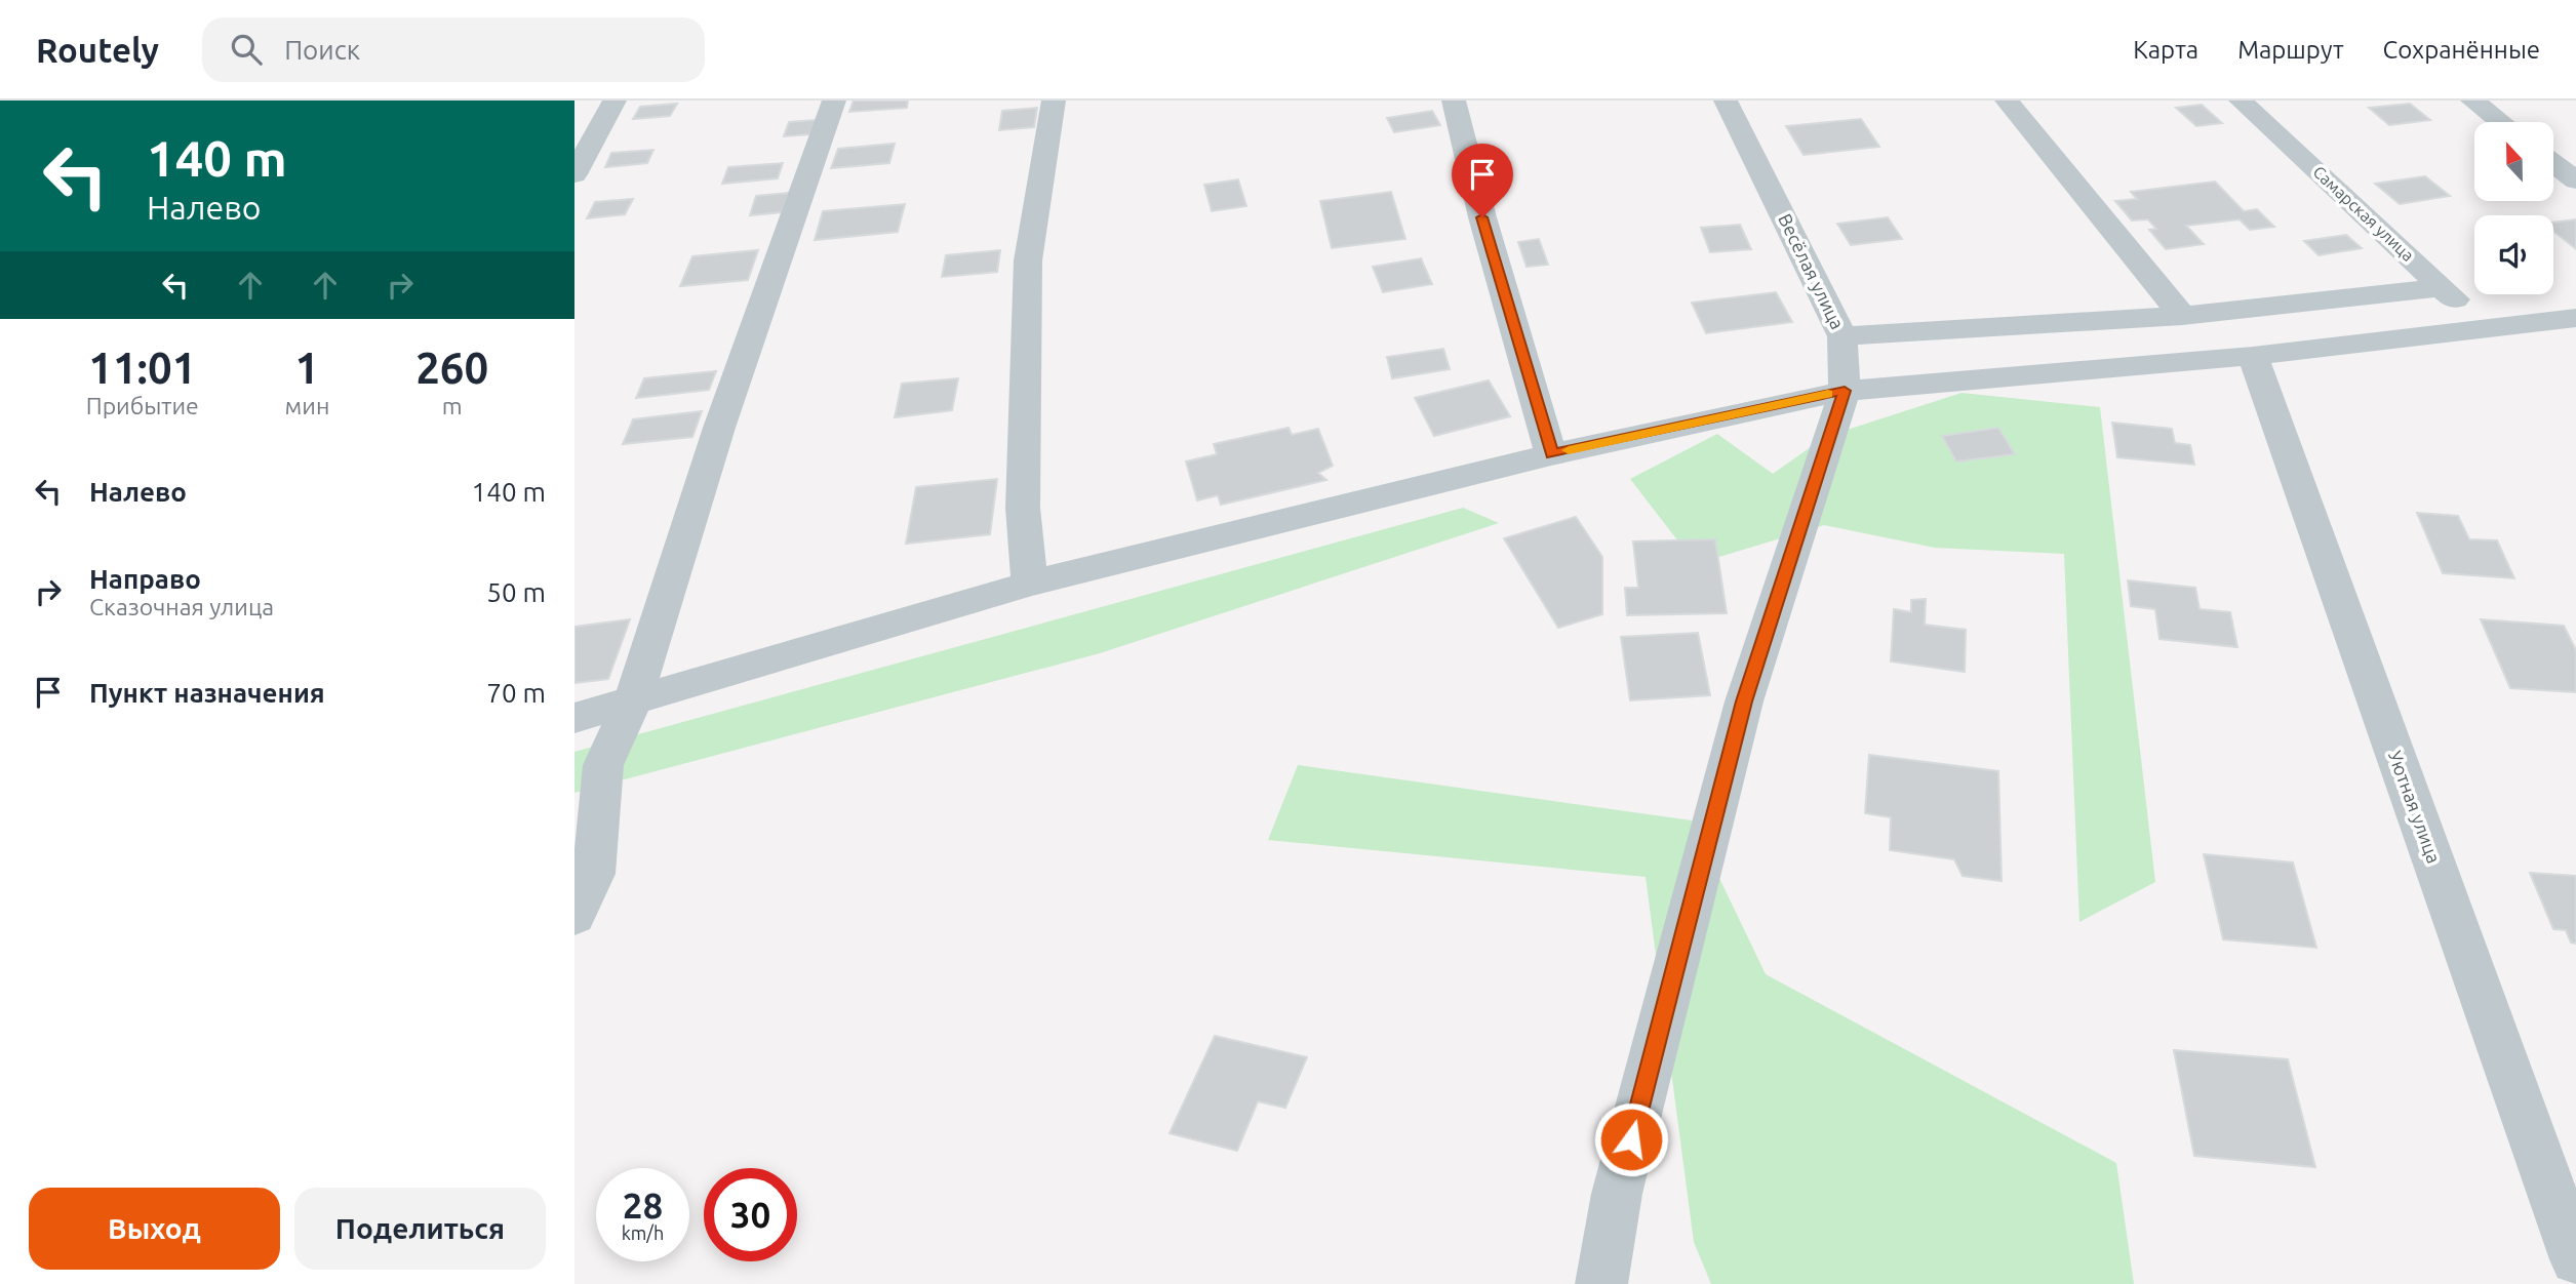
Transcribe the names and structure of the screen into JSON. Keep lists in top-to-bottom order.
{
  "streets": {
    "street": ["Самарская улица", "Весёлая улица", "Уютная улица"]
  },
  "north": "top",
  "page": {
    "header": "Routely",
    "search": "Поиск",
    "nav": ["Карта", "Маршрут", "Сохранённые"],
    "turn": ["140 m", "Налево"],
    "eta": [
      "11:01",
      "Прибытие",
      "1",
      "мин",
      "260",
      "m"
    ],
    "list": [
      {
        "name": "Налево",
        "value": "140 m"
      },
      {
        "name": "Направо",
        "note": "Сказочная улица",
        "value": "50 m"
      },
      {
        "name": "Пункт назначения",
        "value": "70 m"
      }
    ],
    "speed": "28 km/h",
    "limit": "30",
    "buttons": ["Выход", "Поделиться"]
  }
}
